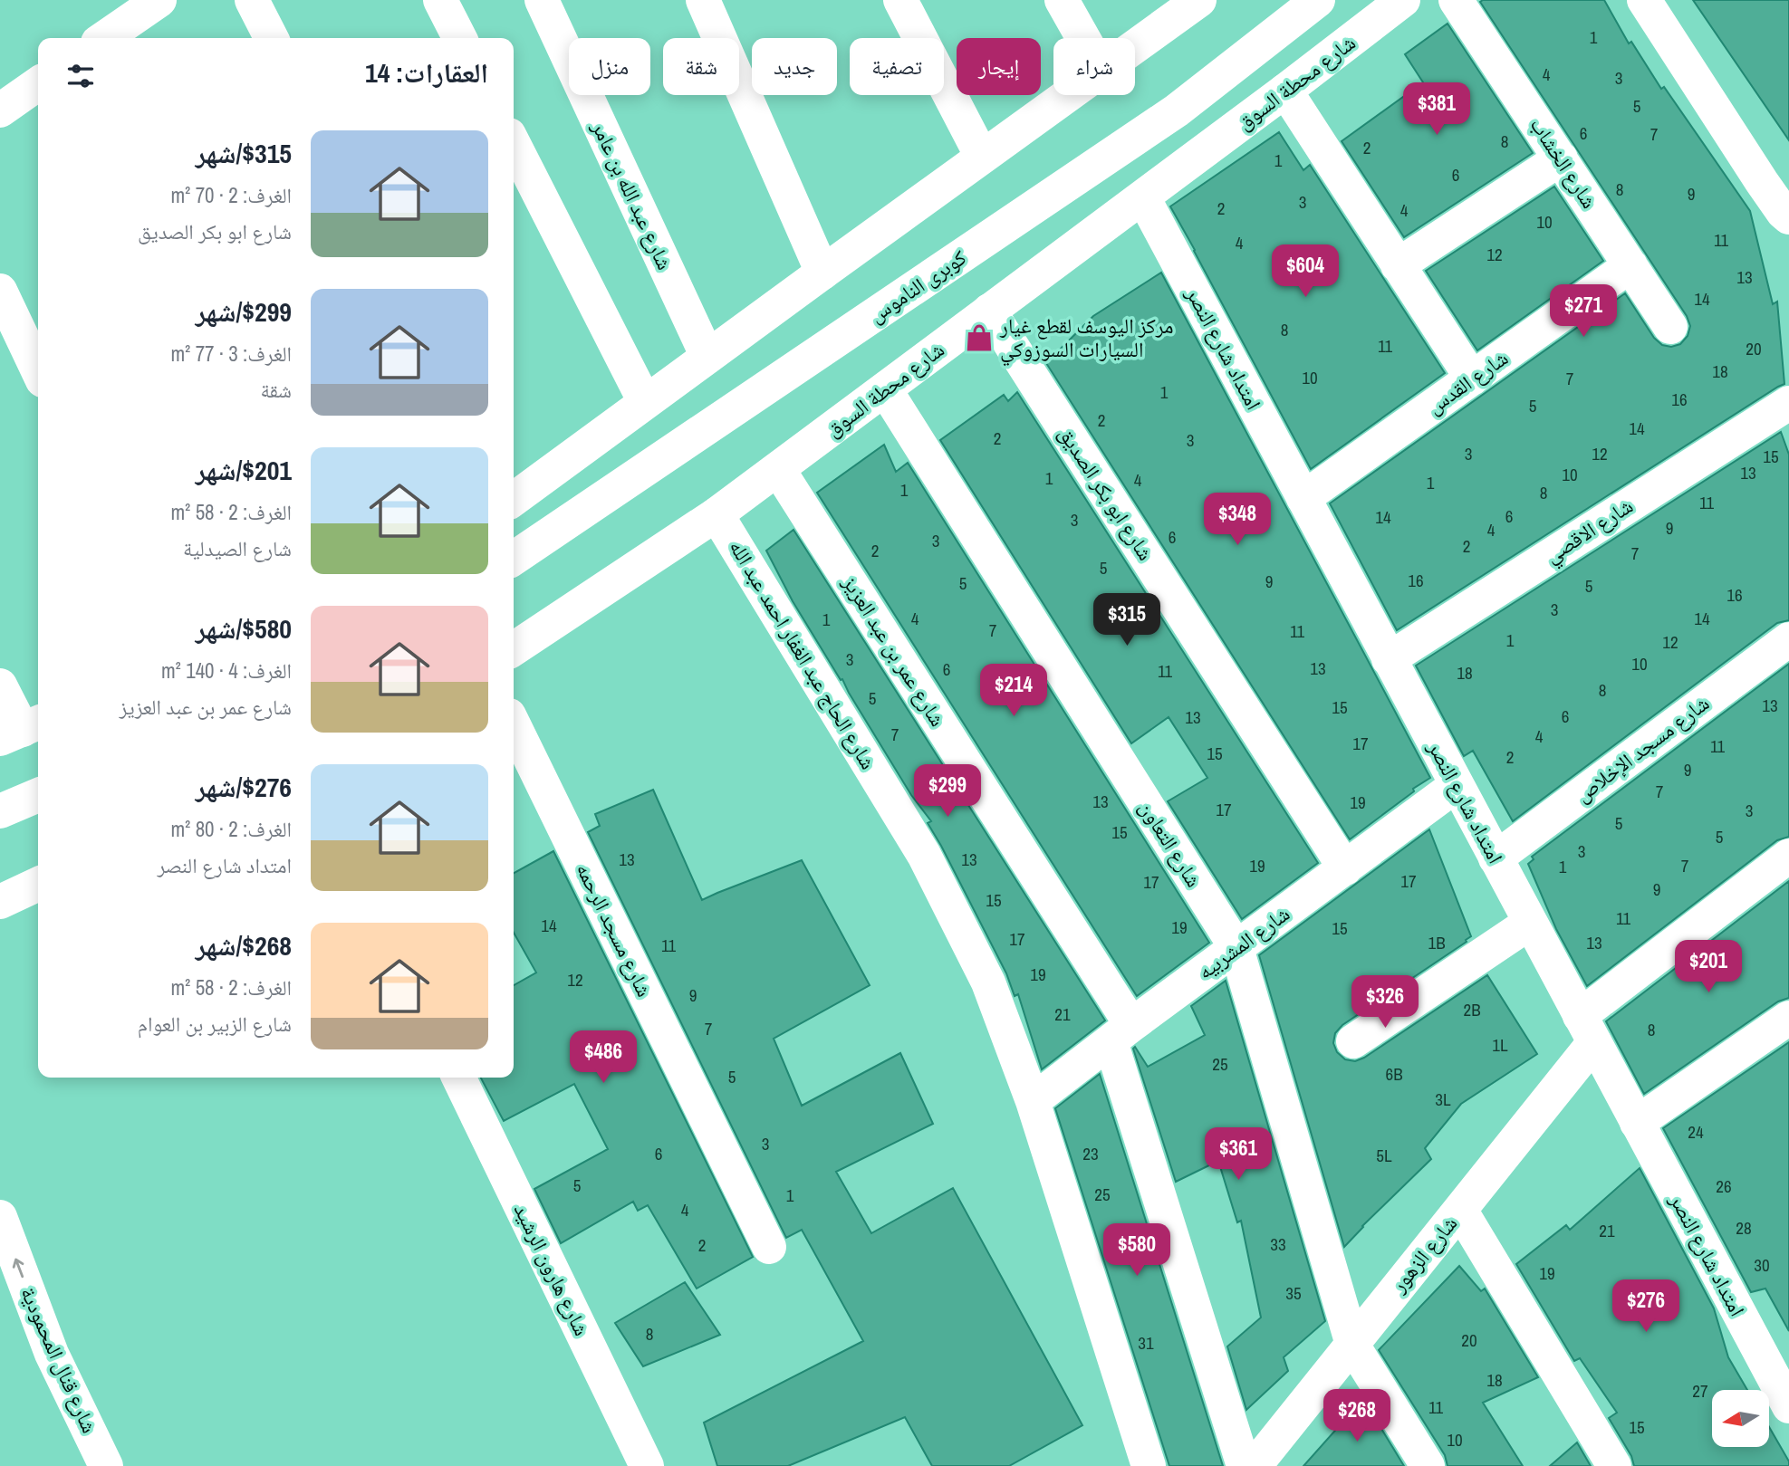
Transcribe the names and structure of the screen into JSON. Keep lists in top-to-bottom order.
{
  "streets": {
    "street": [
      "شارع محطة السوق",
      "شارع الخشاب",
      "شارع عبد الله بن عامر",
      "كوبرى الناموس",
      "امتداد شارع النصر",
      "شارع القدس",
      "شارع ابو بكر الصديق",
      "شارع الاقصي",
      "شارع عمر بن عبد العزيز",
      "شارع الحاج عبد الغفار احمد عبد الله",
      "شارع مسجد الإخلاص",
      "شارع التعاون",
      "شارع مسجد الرحمه",
      "شارع المشربيه",
      "شارع الزهور",
      "شارع هارون الرشيد",
      "شارع قنال المحمودية"
    ]
  },
  "crossings": [
    ["شارع محطة السوق", "امتداد شارع النصر"],
    ["شارع محطة السوق", "شارع ابو بكر الصديق"],
    ["شارع محطة السوق", "شارع عمر بن عبد العزيز"],
    ["شارع محطة السوق", "شارع الحاج عبد الغفار احمد عبد الله"],
    ["شارع محطة السوق", "شارع التعاون"],
    ["شارع الخشاب", "شارع القدس"],
    ["امتداد شارع النصر", "شارع القدس"],
    ["امتداد شارع النصر", "شارع الاقصي"],
    ["امتداد شارع النصر", "شارع مسجد الإخلاص"],
    ["امتداد شارع النصر", "شارع المشربيه"],
    ["امتداد شارع النصر", "شارع الزهور"],
    ["شارع ابو بكر الصديق", "شارع المشربيه"],
    ["شارع عمر بن عبد العزيز", "شارع المشربيه"],
    ["شارع الحاج عبد الغفار احمد عبد الله", "شارع المشربيه"],
    ["شارع التعاون", "شارع المشربيه"],
    ["شارع التعاون", "شارع الزهور"]
  ],
  "one_way": ["شارع قنال المحمودية"],
  "places": {
    "shop": ["مركز اليوسف لقطع غيار السيارات السوزوكي"]
  },
  "house_numbers": [
    "1",
    "4",
    "3",
    "5",
    "6",
    "7",
    "8",
    "2",
    "1",
    "6",
    "8",
    "9",
    "3",
    "2",
    "4",
    "10",
    "11",
    "4",
    "12",
    "13",
    "14",
    "8",
    "11",
    "20",
    "18",
    "10",
    "7",
    "1",
    "16",
    "5",
    "2",
    "14",
    "2",
    "3",
    "3",
    "12",
    "15",
    "13",
    "10",
    "1",
    "4",
    "1",
    "1",
    "8",
    "11",
    "6",
    "14",
    "3",
    "9",
    "4",
    "6",
    "3",
    "2",
    "2",
    "7",
    "5",
    "16",
    "9",
    "5",
    "5",
    "16",
    "3",
    "4",
    "14",
    "1",
    "7",
    "11",
    "1",
    "12",
    "3",
    "10",
    "13",
    "6",
    "11",
    "18",
    "8",
    "5",
    "13",
    "15",
    "6",
    "13",
    "7",
    "4",
    "17",
    "11",
    "15",
    "2",
    "9",
    "7",
    "13",
    "19",
    "17",
    "3",
    "5",
    "15",
    "5",
    "3",
    "13",
    "13",
    "19",
    "7",
    "1",
    "17",
    "17",
    "9",
    "15",
    "11",
    "14",
    "19",
    "15",
    "17",
    "1B",
    "13",
    "11",
    "19",
    "12",
    "9",
    "2B",
    "21",
    "7",
    "8",
    "1L",
    "25",
    "6B",
    "5",
    "3L",
    "24",
    "3",
    "6",
    "23",
    "5L",
    "5",
    "26",
    "25",
    "1",
    "4",
    "28",
    "21",
    "33",
    "2",
    "30",
    "19",
    "35",
    "8",
    "20",
    "31",
    "18",
    "27",
    "11",
    "15",
    "10"
  ],
  "north": "left",
  "page": {
    "chip": [
      "شراء",
      "إيجار",
      "تصفية",
      "جديد",
      "شقة",
      "منزل"
    ],
    "heading": "العقارات: 14",
    "price": [
      "$381",
      "$604",
      "$271",
      "$348",
      "$315",
      "$214",
      "$299",
      "$201",
      "$326",
      "$486",
      "$361",
      "$580",
      "$276",
      "$268"
    ],
    "list": [
      {
        "name": "$315/شهر",
        "note": "الغرف: 2 · 70 m² · شارع ابو بكر الصديق"
      },
      {
        "name": "$299/شهر",
        "note": "الغرف: 3 · 77 m² · شقة"
      },
      {
        "name": "$201/شهر",
        "note": "الغرف: 2 · 58 m² · شارع الصيدلية"
      },
      {
        "name": "$580/شهر",
        "note": "الغرف: 4 · 140 m² · شارع عمر بن عبد العزيز"
      },
      {
        "name": "$276/شهر",
        "note": "الغرف: 2 · 80 m² · امتداد شارع النصر"
      },
      {
        "name": "$268/شهر",
        "note": "الغرف: 2 · 58 m² · شارع الزبير بن العوام"
      }
    ]
  }
}
